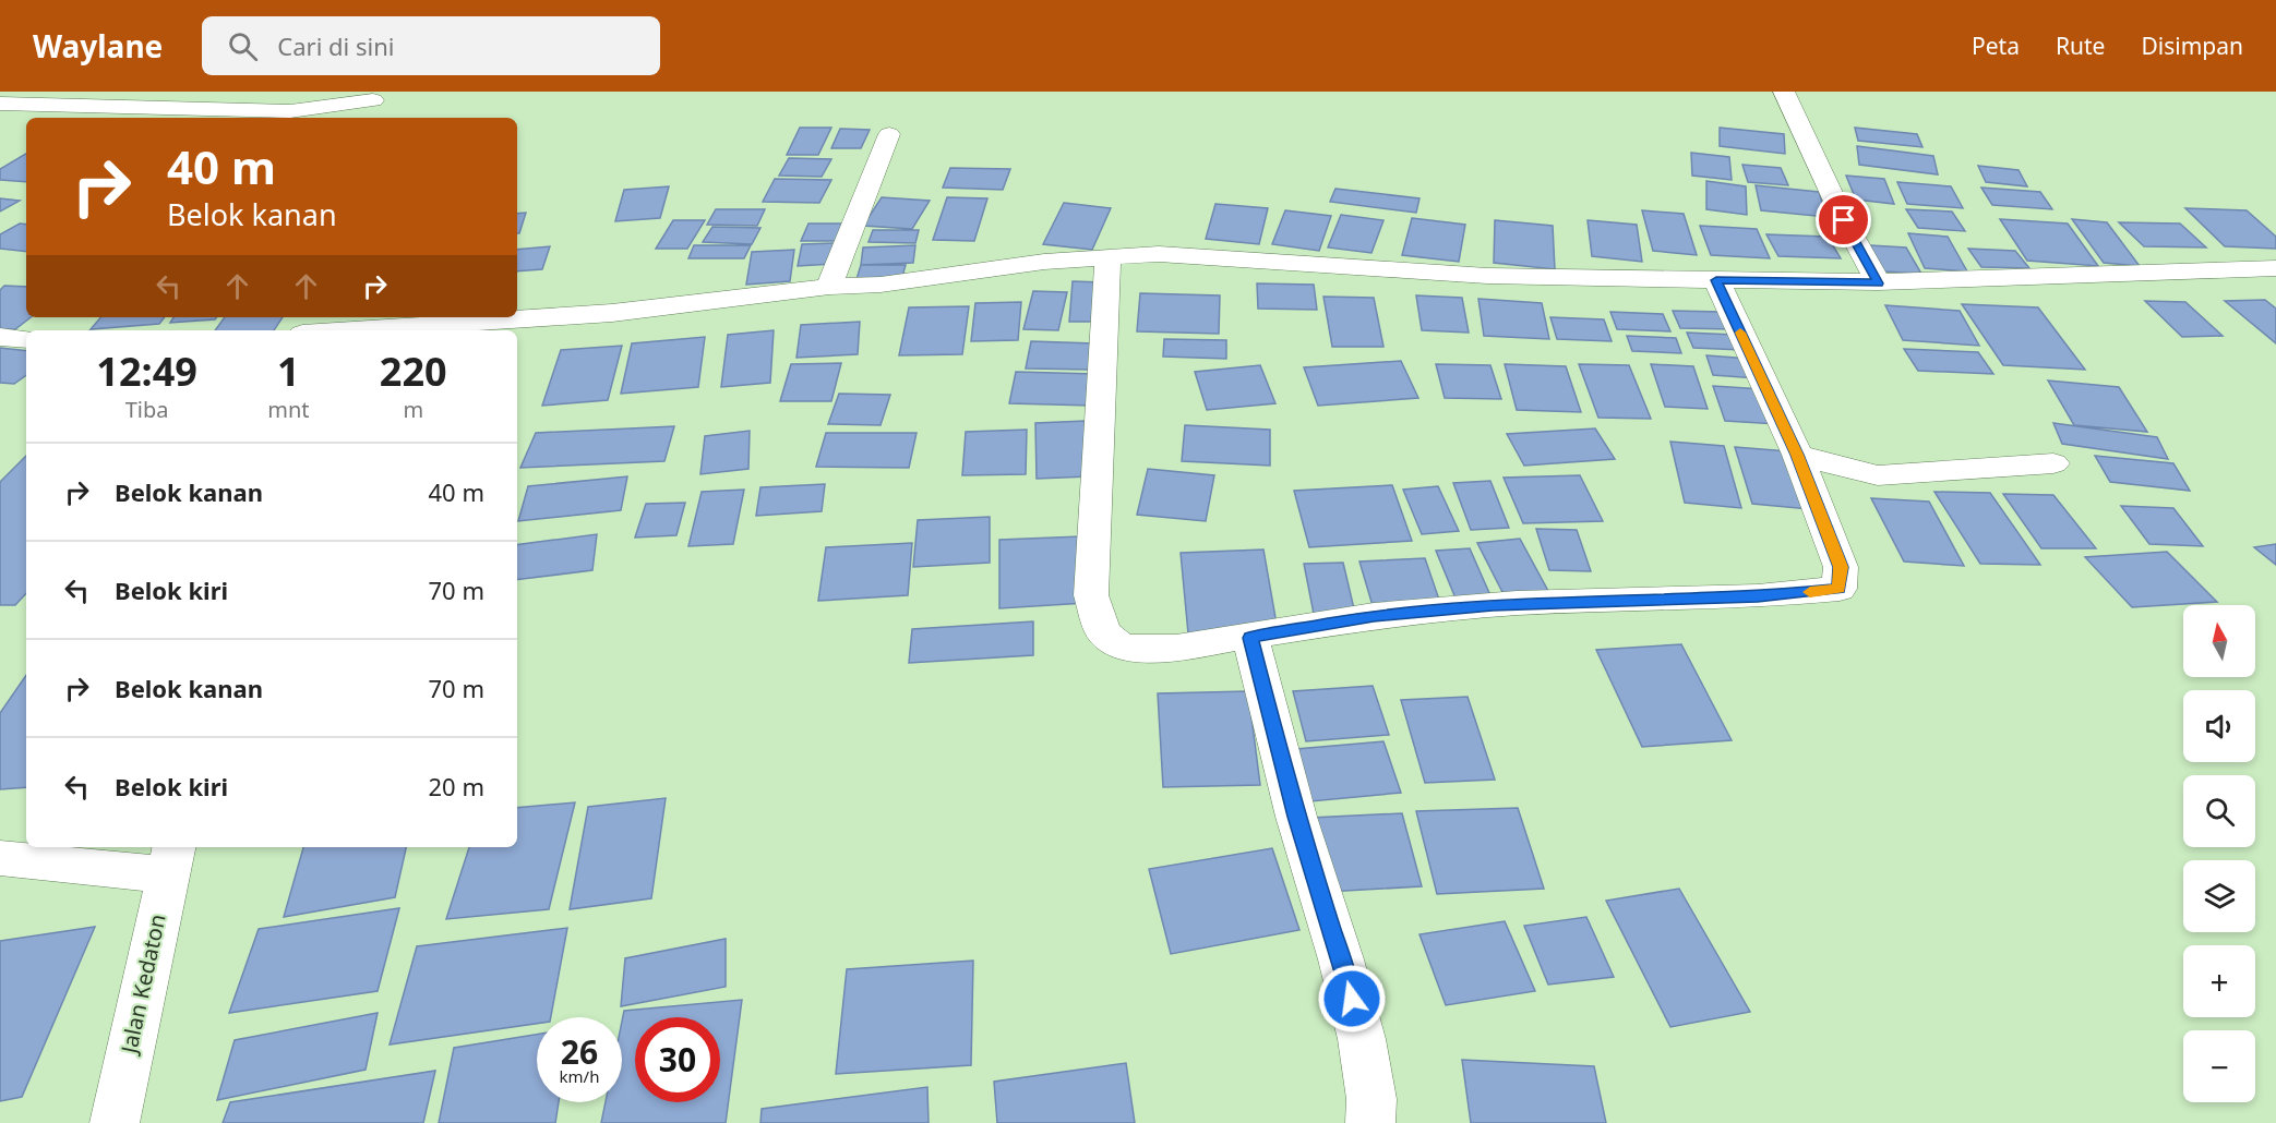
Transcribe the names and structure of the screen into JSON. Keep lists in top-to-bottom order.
{
  "streets": {
    "street": ["Jalan Kedaton"]
  },
  "north": "top",
  "page": {
    "header": "Waylane",
    "search": "Cari di sini",
    "nav": ["Peta", "Rute", "Disimpan"],
    "turn": ["40 m", "Belok kanan"],
    "eta": [
      "12:49",
      "Tiba",
      "1",
      "mnt",
      "220",
      "m"
    ],
    "list": [
      {
        "name": "Belok kanan",
        "value": "40 m"
      },
      {
        "name": "Belok kiri",
        "value": "70 m"
      },
      {
        "name": "Belok kanan",
        "value": "70 m"
      },
      {
        "name": "Belok kiri",
        "value": "20 m"
      }
    ],
    "map_buttons": ["+", "−"],
    "speed": "26 km/h",
    "limit": "30"
  }
}
